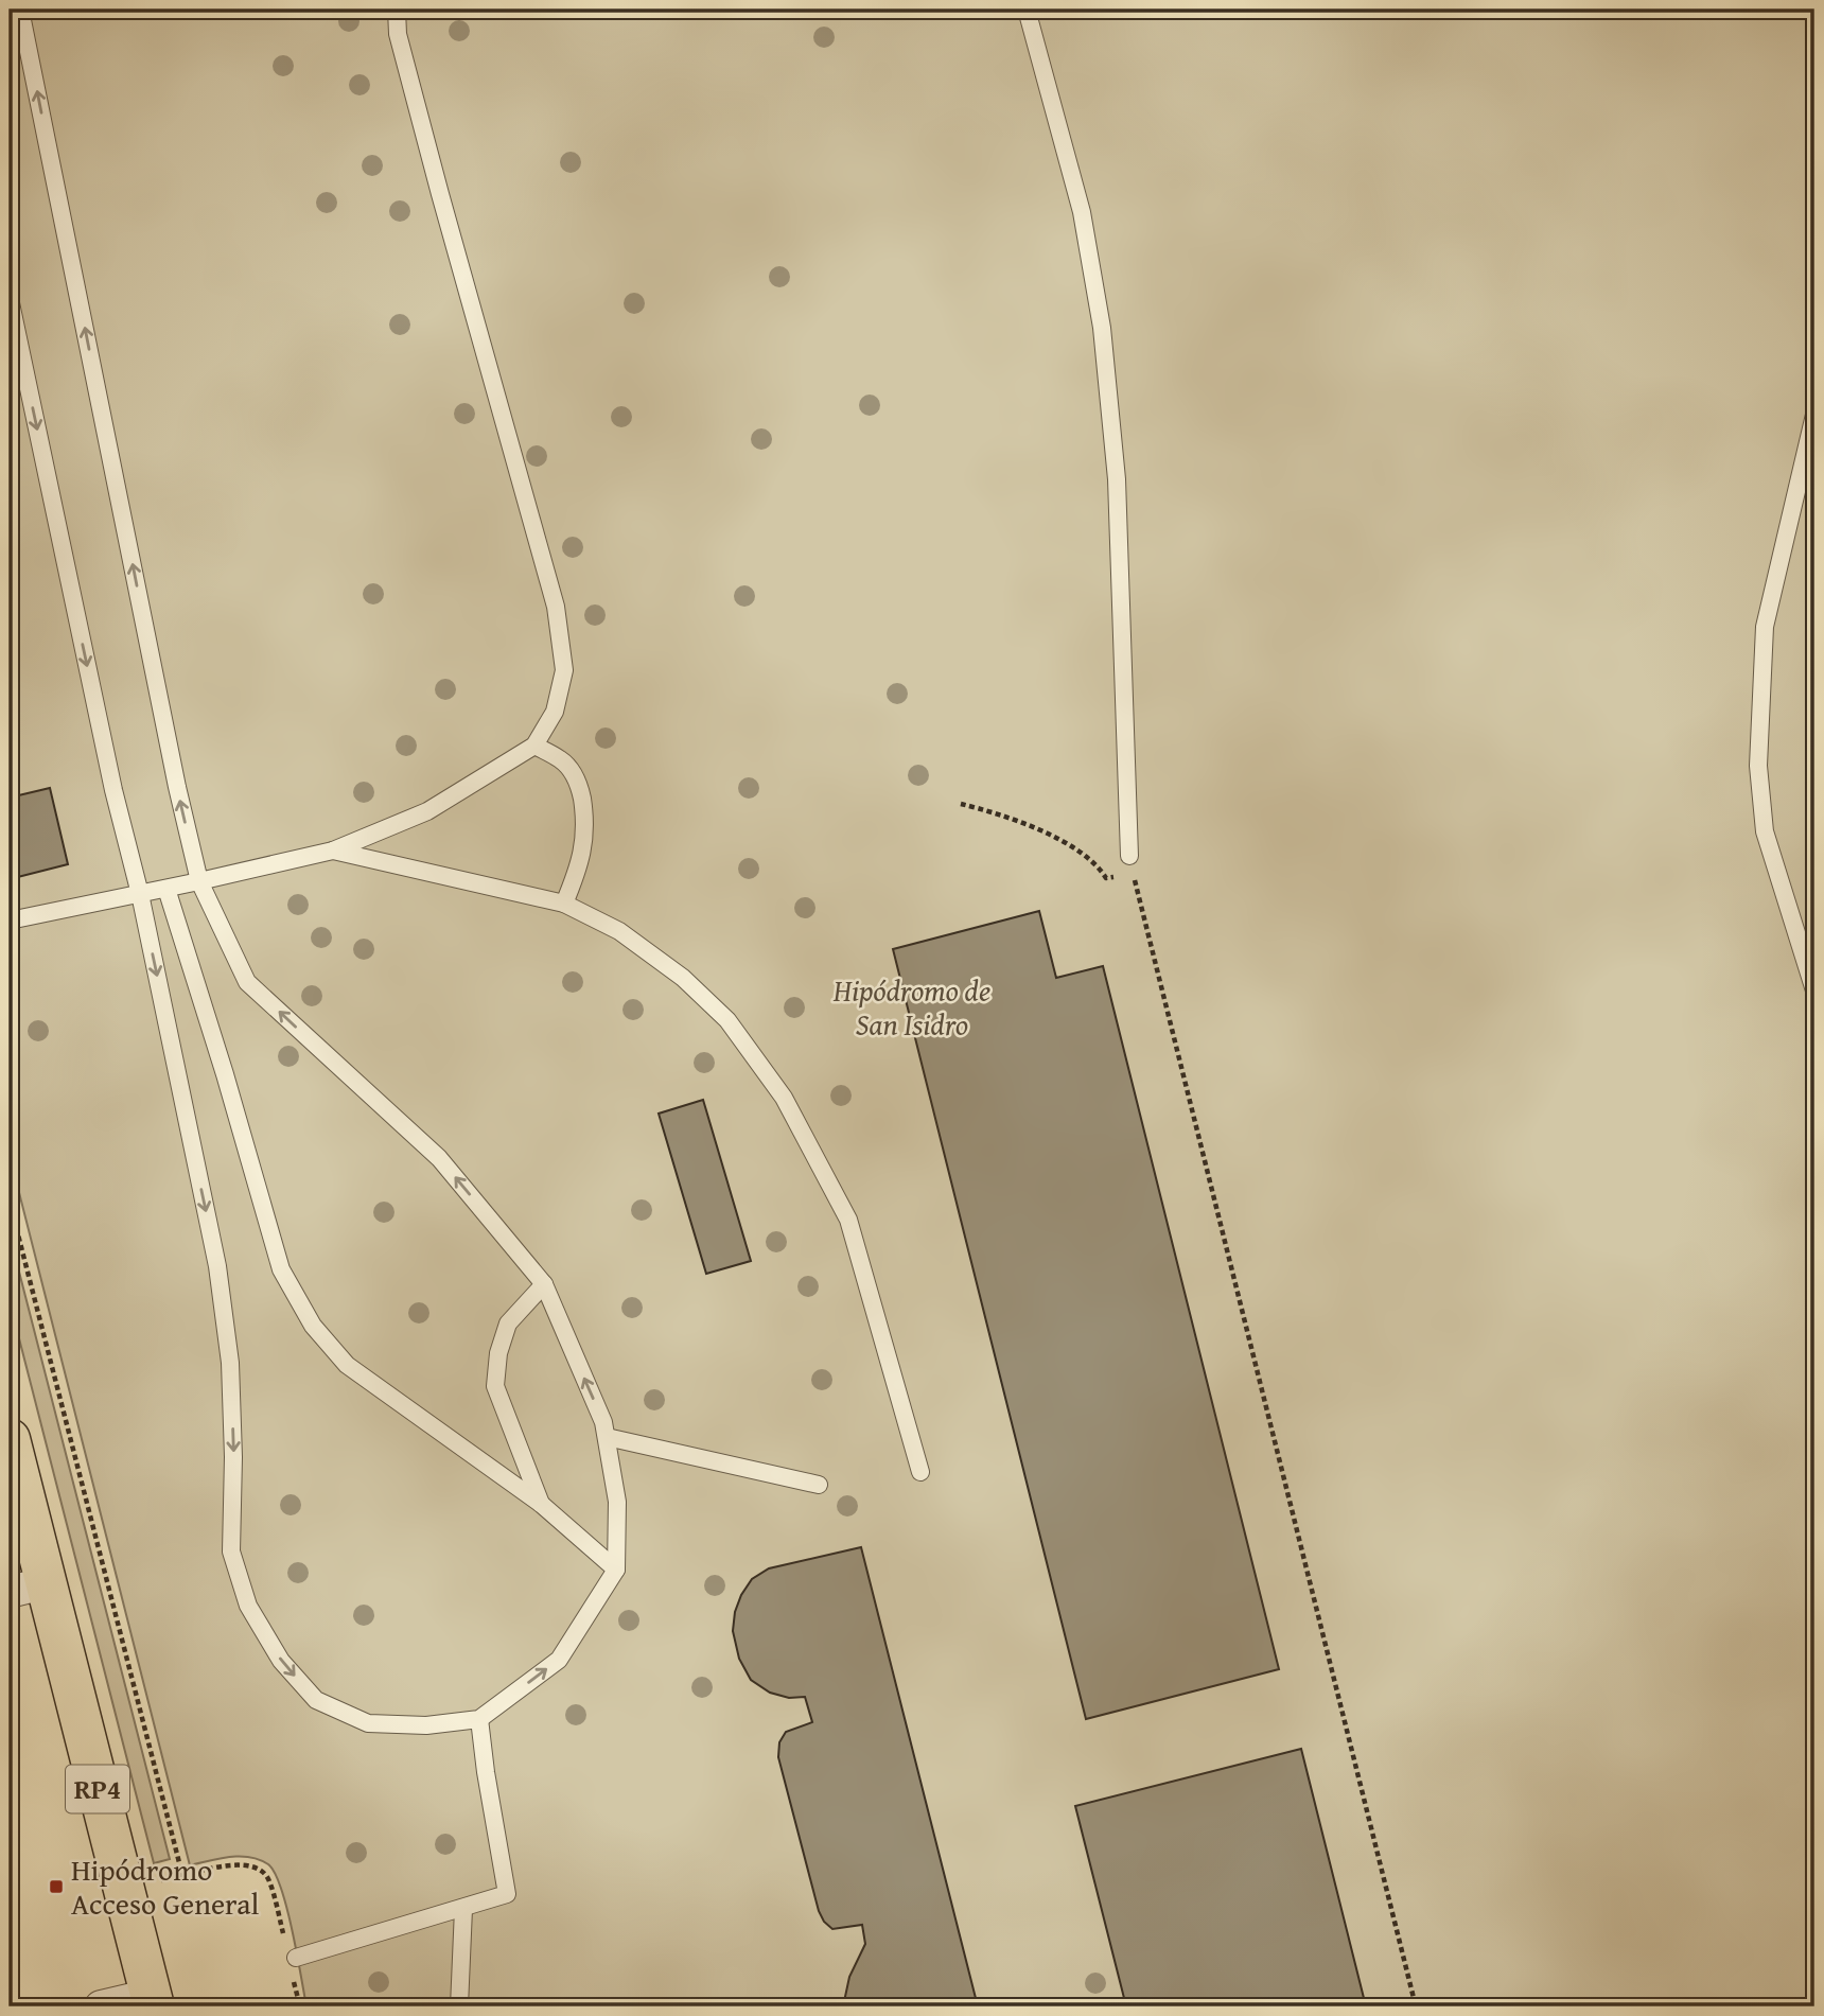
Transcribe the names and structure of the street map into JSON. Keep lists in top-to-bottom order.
{
  "streets": {
    "main road": ["RP4"]
  },
  "parks": ["Hipódromo de San Isidro"],
  "places": {
    "transit": ["Hipódromo Acceso General"]
  }
}
